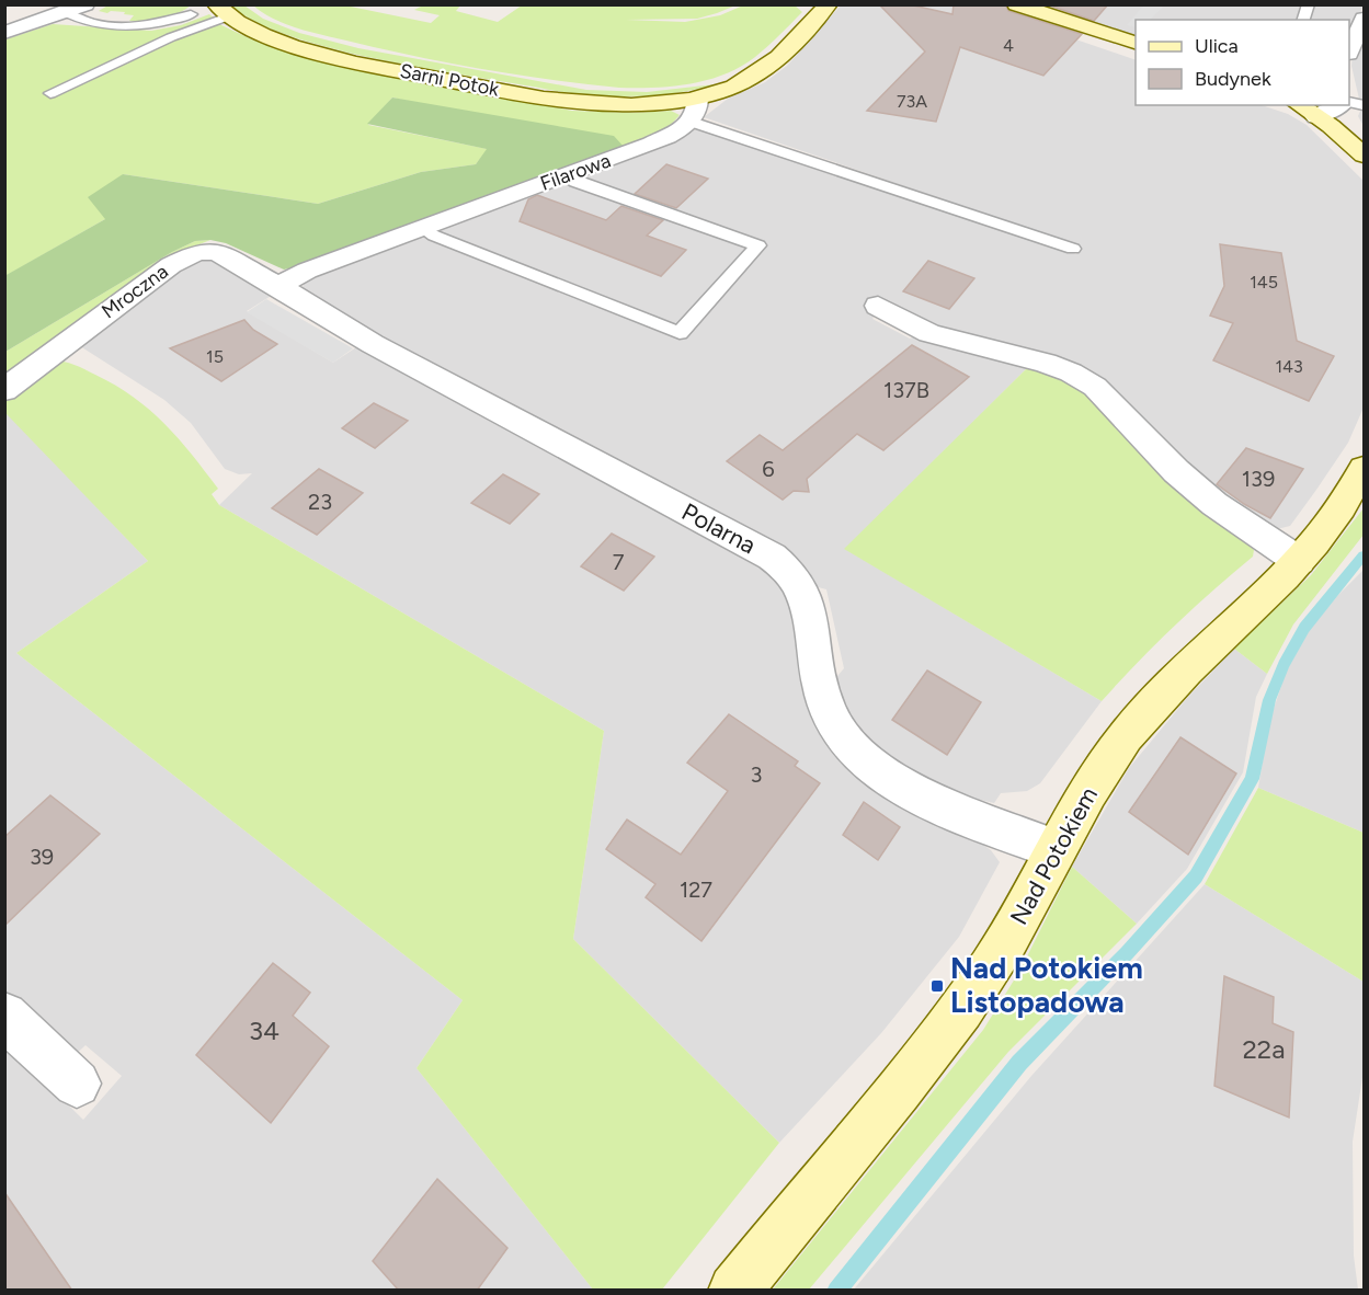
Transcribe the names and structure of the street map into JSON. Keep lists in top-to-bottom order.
{
  "streets": {
    "street": [
      "Sarni Potok",
      "Filarowa",
      "Mroczna",
      "Polarna",
      "Nad Potokiem"
    ]
  },
  "crossings": [
    ["Sarni Potok", "Filarowa"],
    ["Filarowa", "Mroczna"],
    ["Filarowa", "Polarna"],
    ["Mroczna", "Polarna"],
    ["Polarna", "Nad Potokiem"]
  ],
  "places": {
    "transit": ["Nad Potokiem Listopadowa"]
  },
  "house_numbers": [
    "4",
    "73A",
    "145",
    "15",
    "143",
    "137B",
    "6",
    "139",
    "23",
    "7",
    "3",
    "39",
    "127",
    "34",
    "22a"
  ],
  "legend": ["Ulica", "Budynek"]
}
